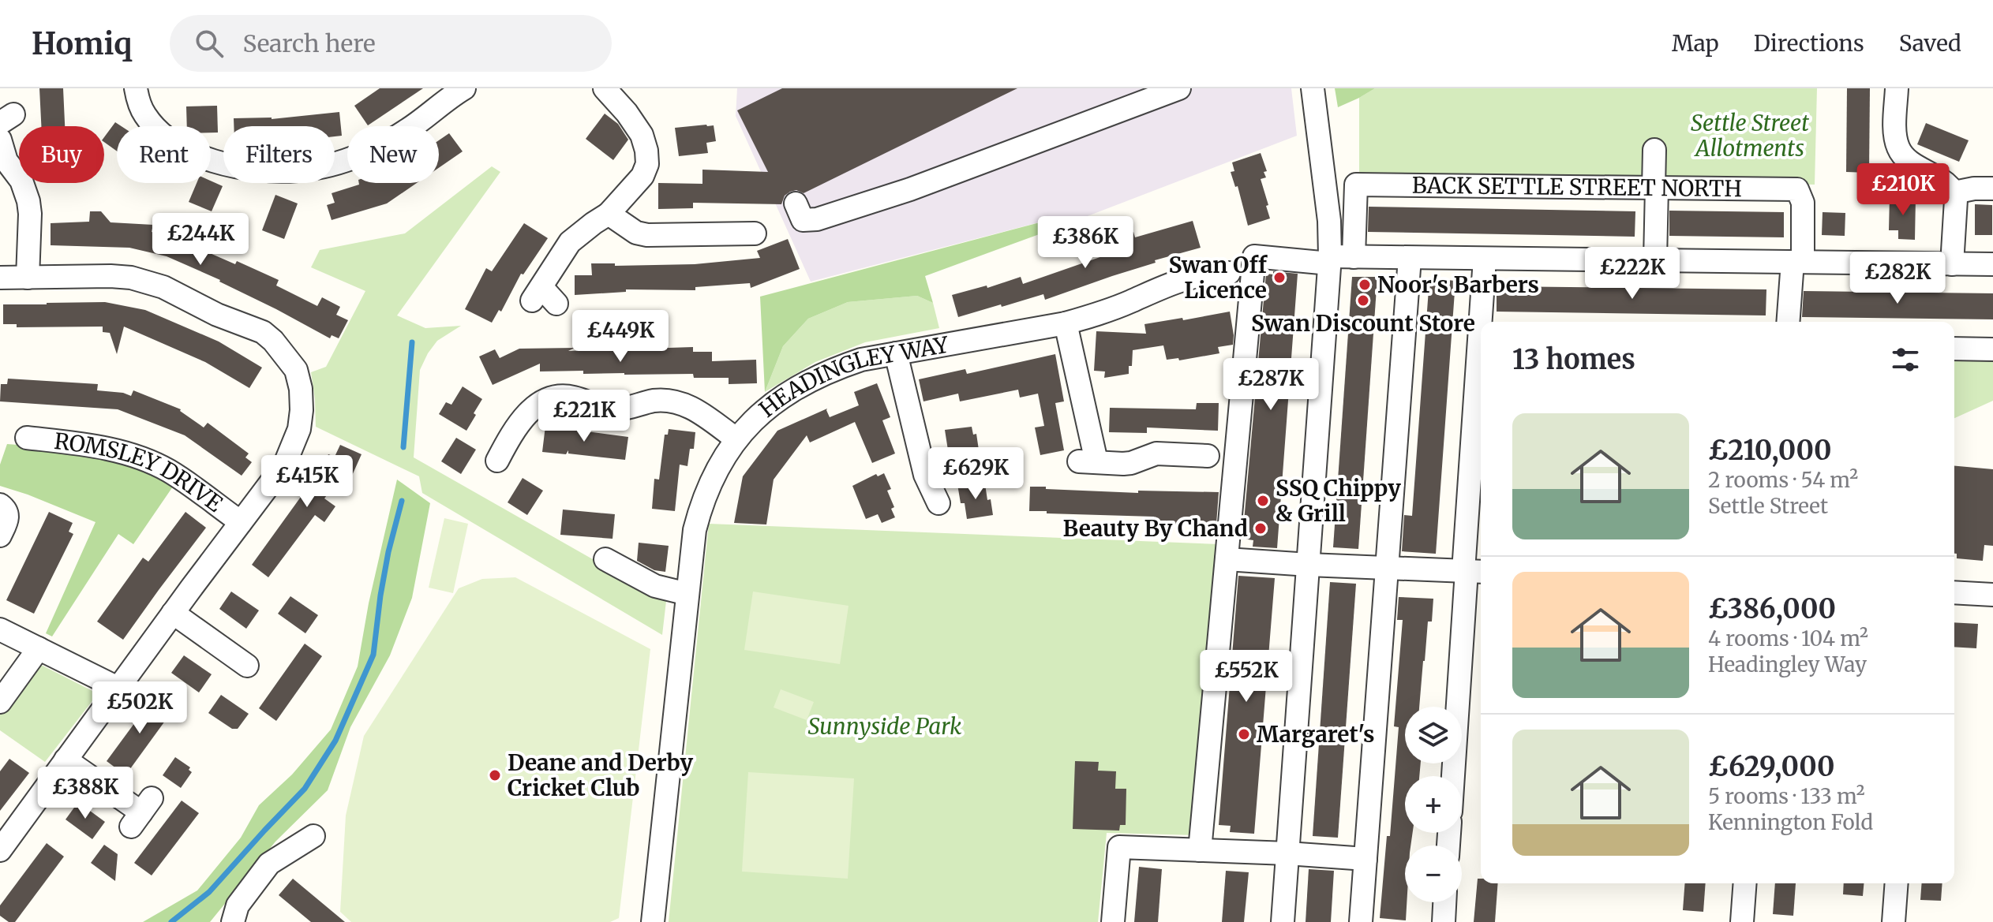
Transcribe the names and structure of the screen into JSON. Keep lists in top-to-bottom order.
{
  "streets": {
    "street": ["BACK SETTLE STREET NORTH", "HEADINGLEY WAY", "ROMSLEY DRIVE"]
  },
  "parks": ["Settle Street Allotments", "Sunnyside Park"],
  "places": [
    "Swan Off Licence",
    "Noor's Barbers",
    "Swan Discount Store",
    "SSQ Chippy & Grill",
    "Beauty By Chand",
    "Margaret's",
    "Deane and Derby Cricket Club"
  ],
  "page": {
    "header": "Homiq",
    "search": "Search here",
    "nav": ["Map", "Directions", "Saved"],
    "chip": [
      "Buy",
      "Rent",
      "Filters",
      "New"
    ],
    "price": [
      "£210K",
      "£244K",
      "£386K",
      "£222K",
      "£282K",
      "£449K",
      "£287K",
      "£221K",
      "£629K",
      "£415K",
      "£552K",
      "£502K",
      "£388K"
    ],
    "heading": "13 homes",
    "list": [
      {
        "name": "£210,000",
        "note": "2 rooms · 54 m² · Settle Street"
      },
      {
        "name": "£386,000",
        "note": "4 rooms · 104 m² · Headingley Way"
      },
      {
        "name": "£629,000",
        "note": "5 rooms · 133 m² · Kennington Fold"
      }
    ],
    "map_buttons": ["+", "−"]
  }
}
